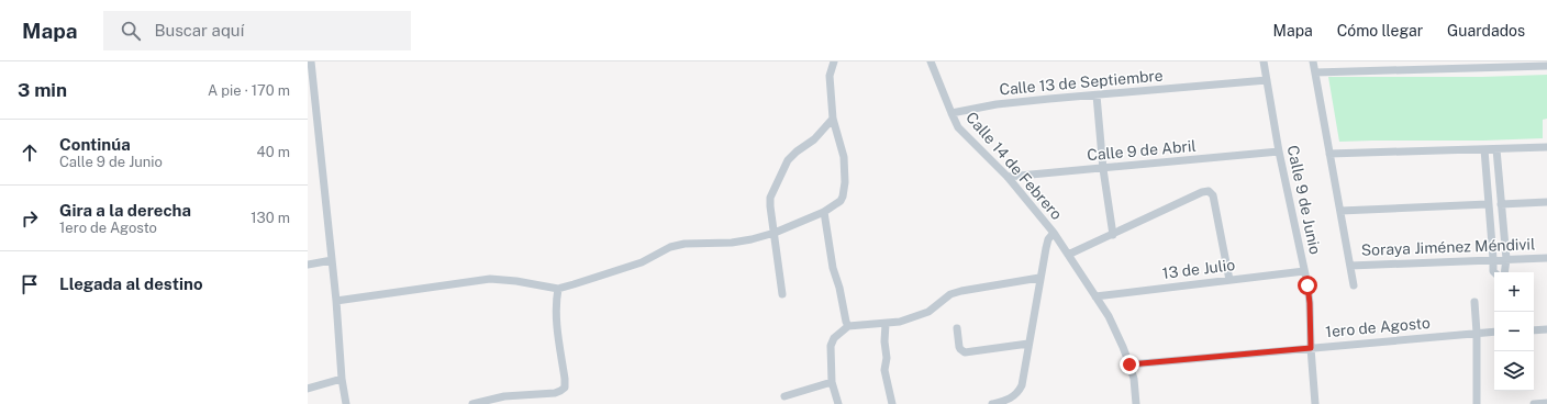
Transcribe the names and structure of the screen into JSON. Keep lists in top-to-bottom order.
{
  "streets": {
    "street": [
      "Calle 13 de Septiembre",
      "Calle 9 de Abril",
      "Calle 14 de Febrero",
      "Calle 9 de Junio",
      "Soraya Jiménez Méndivil",
      "13 de Julio",
      "1ero de Agosto"
    ]
  },
  "crossings": [
    ["Calle 13 de Septiembre", "Calle 14 de Febrero"],
    ["Calle 13 de Septiembre", "Calle 9 de Junio"],
    ["Calle 9 de Abril", "Calle 14 de Febrero"],
    ["Calle 9 de Abril", "Calle 9 de Junio"],
    ["Calle 14 de Febrero", "13 de Julio"],
    ["Calle 14 de Febrero", "1ero de Agosto"],
    ["Calle 9 de Junio", "13 de Julio"],
    ["Calle 9 de Junio", "1ero de Agosto"]
  ],
  "page": {
    "header": "Mapa",
    "search": "Buscar aquí",
    "nav": ["Mapa", "Cómo llegar", "Guardados"],
    "heading": ["3 min", "A pie · 170 m"],
    "list": [
      ["Continúa", "Calle 9 de Junio", "40 m"],
      ["Gira a la derecha", "1ero de Agosto", "130 m"],
      "Llegada al destino"
    ],
    "map_buttons": ["+", "−"]
  }
}
